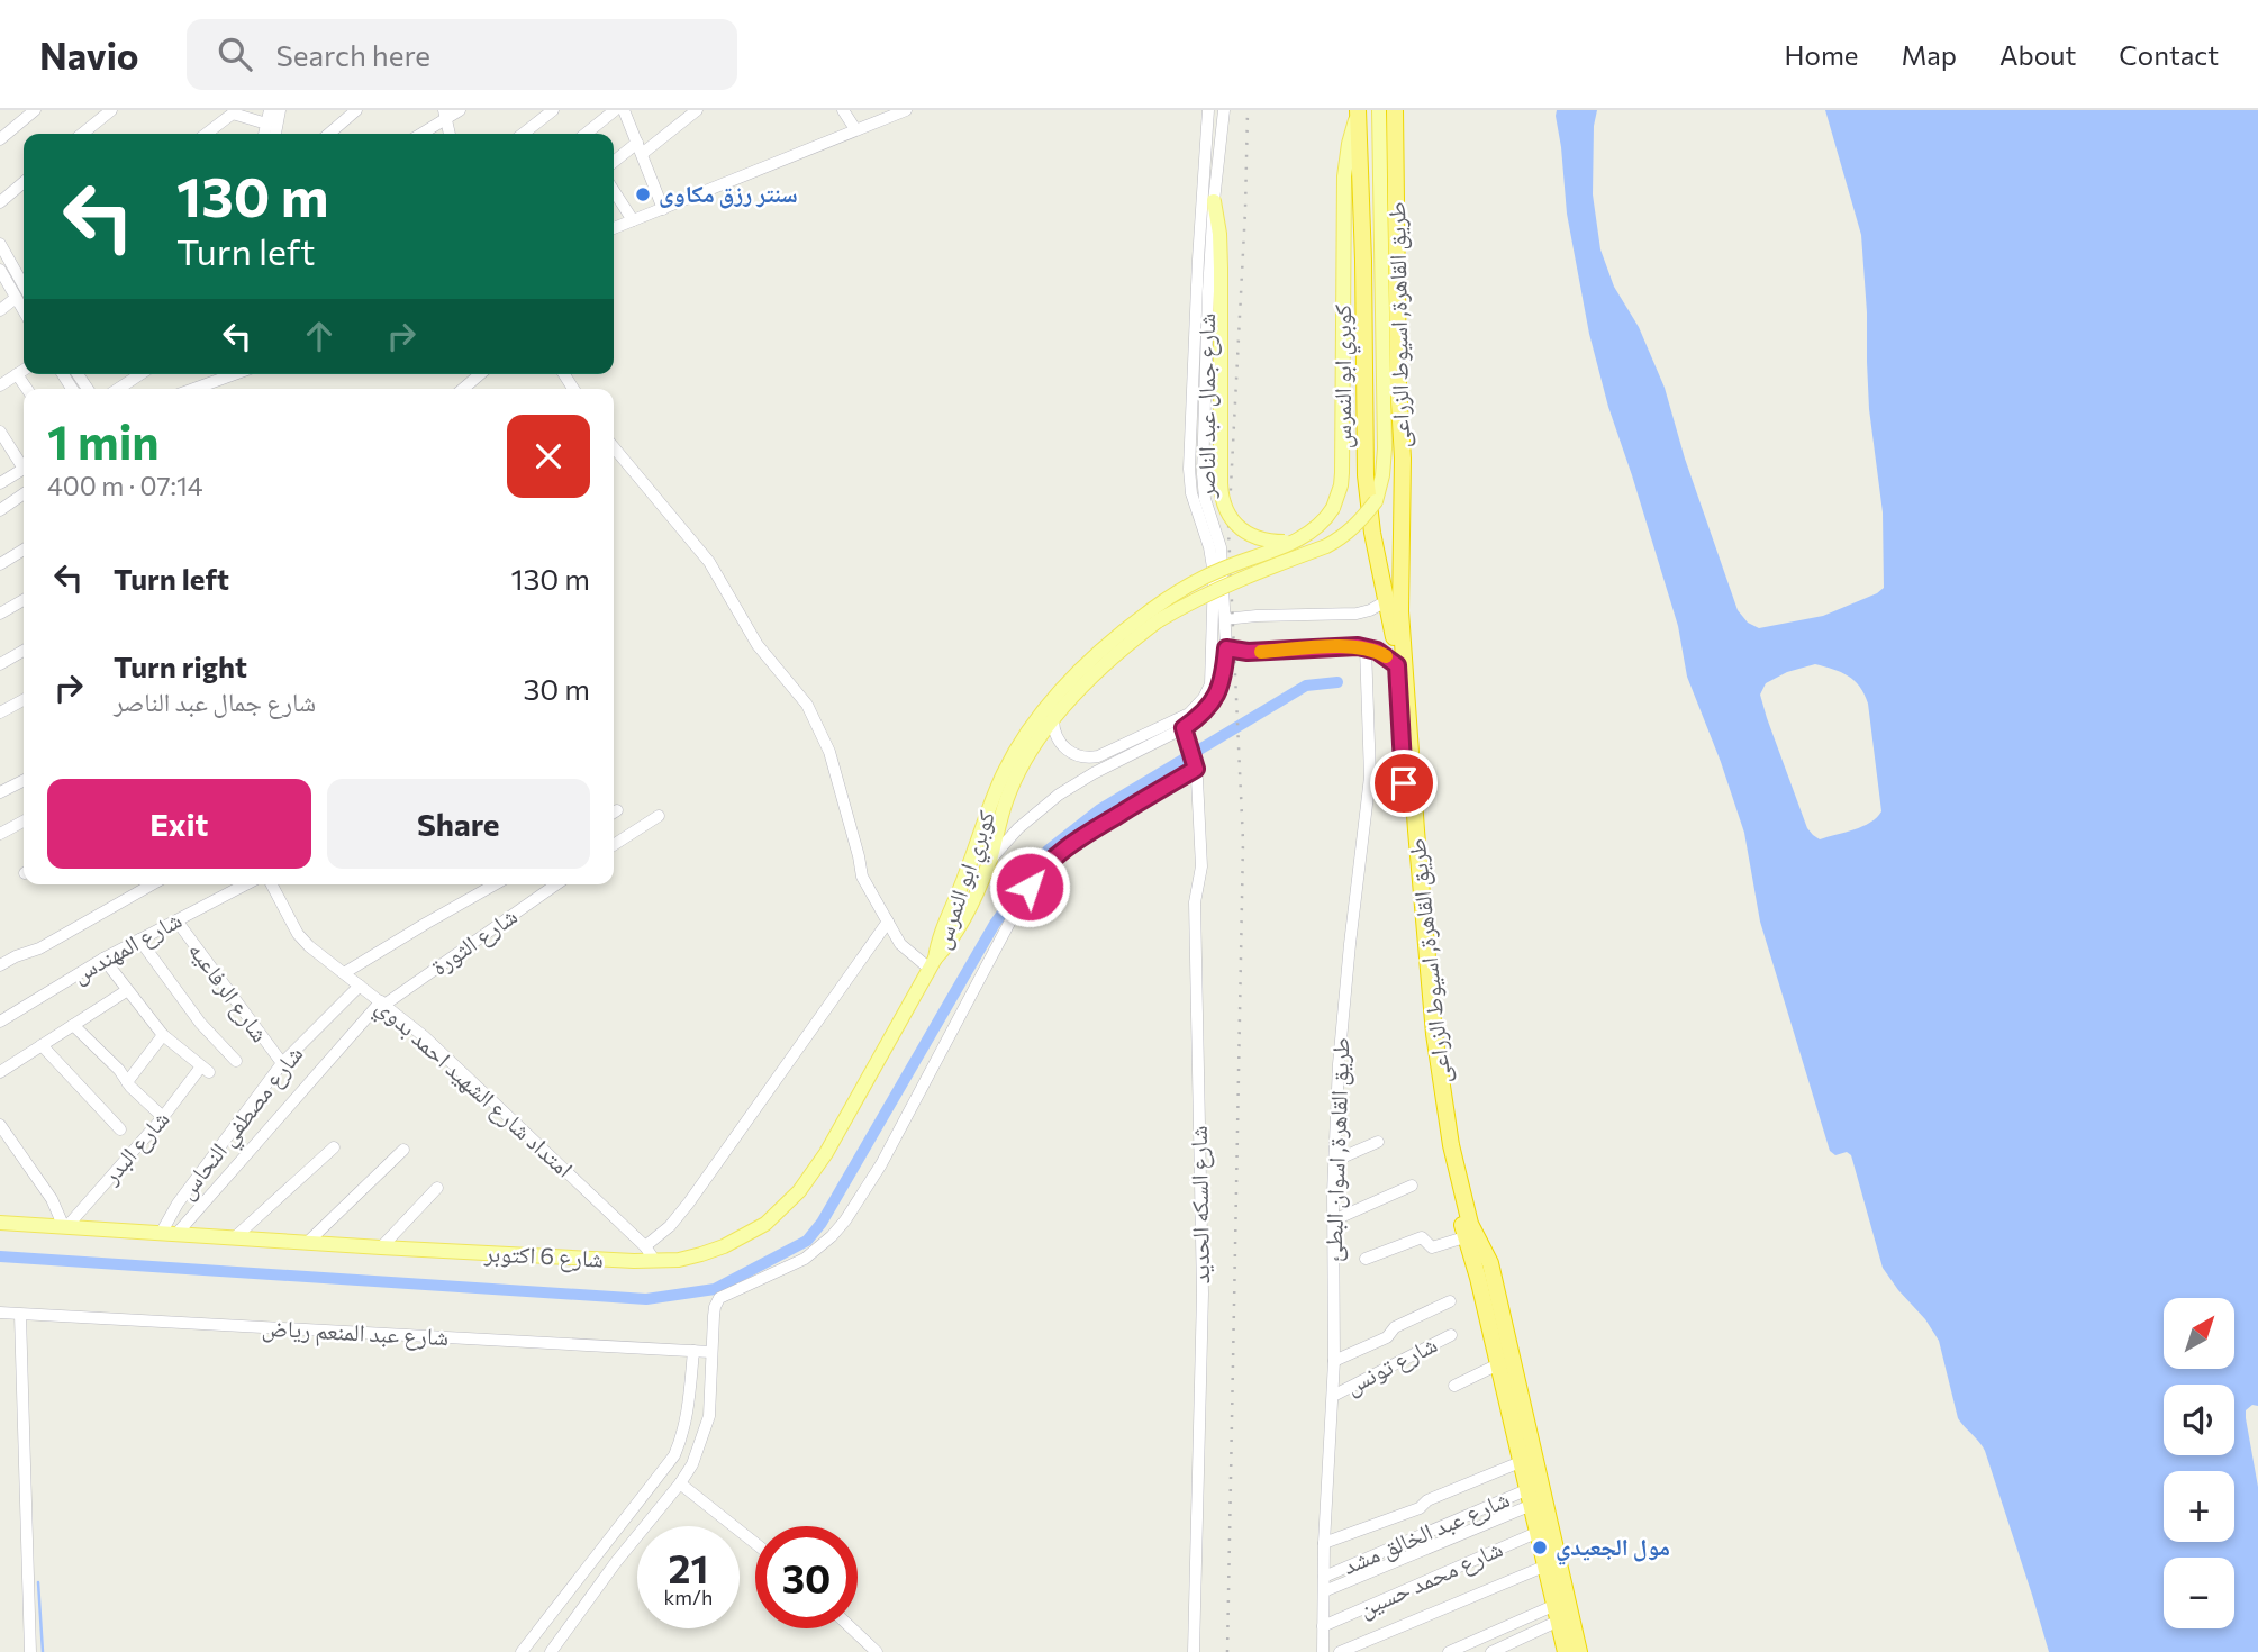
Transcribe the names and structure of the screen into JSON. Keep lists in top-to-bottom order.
{
  "streets": {
    "highway": ["طريق القاهرة, اسيوط الزراعى"],
    "main road": ["كوبري ابو النمرس", "شارع 6 اكتوبر"],
    "street": [
      "شارع جمال عبد الناصر",
      "شارع الثورة",
      "شارع المهندس",
      "شارع الرفاعيه",
      "امتداد شارع الشهيد احمد بدوي",
      "شارع مصطفي النحاس",
      "شارع البدر",
      "طريق القاهرة, اسوان البطئ",
      "شارع السكه الحديد",
      "شارع عبد المنعم رياض",
      "شارع تونس",
      "شارع عبد الخالق مشد",
      "شارع محمد حسين"
    ]
  },
  "crossings": [
    ["طريق القاهرة, اسيوط الزراعى", "كوبري ابو النمرس"],
    ["طريق القاهرة, اسيوط الزراعى", "شارع عبد الخالق مشد"],
    ["طريق القاهرة, اسيوط الزراعى", "شارع محمد حسين"],
    ["كوبري ابو النمرس", "شارع جمال عبد الناصر"],
    ["كوبري ابو النمرس", "شارع 6 اكتوبر"],
    ["شارع جمال عبد الناصر", "شارع السكه الحديد"],
    ["شارع الثورة", "امتداد شارع الشهيد احمد بدوي"],
    ["شارع الثورة", "شارع 6 اكتوبر"],
    ["شارع المهندس", "شارع الرفاعيه"],
    ["شارع الرفاعيه", "شارع مصطفي النحاس"],
    ["امتداد شارع الشهيد احمد بدوي", "شارع مصطفي النحاس"],
    ["امتداد شارع الشهيد احمد بدوي", "شارع 6 اكتوبر"],
    ["شارع مصطفي النحاس", "شارع 6 اكتوبر"],
    ["شارع البدر", "شارع 6 اكتوبر"],
    ["طريق القاهرة, اسوان البطئ", "شارع تونس"],
    ["طريق القاهرة, اسوان البطئ", "شارع عبد الخالق مشد"],
    ["طريق القاهرة, اسوان البطئ", "شارع محمد حسين"]
  ],
  "places": ["سنتر رزق مكاوى", "مول الجعيدي"],
  "north": "top right",
  "page": {
    "header": "Navio",
    "search": "Search here",
    "nav": [
      "Home",
      "Map",
      "About",
      "Contact"
    ],
    "turn": ["130 m", "Turn left"],
    "heading": ["1 min", "400 m · 07:14"],
    "list": [
      {
        "name": "Turn left",
        "value": "130 m"
      },
      {
        "name": "Turn right",
        "note": "شارع جمال عبد الناصر",
        "value": "30 m"
      }
    ],
    "buttons": ["Exit", "Share"],
    "map_buttons": ["+", "−"],
    "speed": "21 km/h",
    "limit": "30"
  }
}
